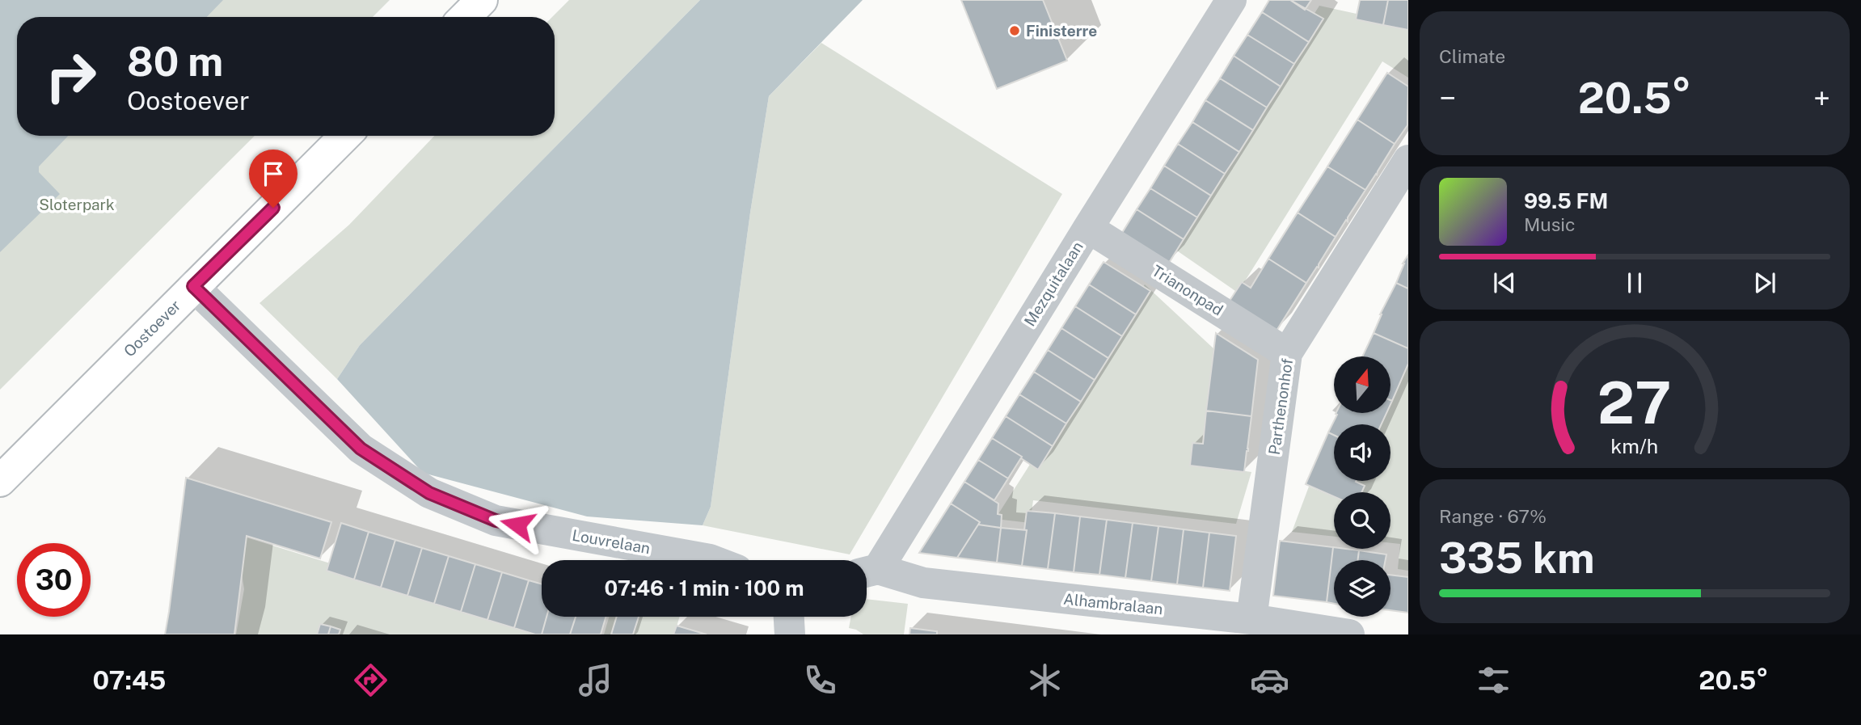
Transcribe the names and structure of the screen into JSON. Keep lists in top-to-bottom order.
{
  "streets": {
    "main road": ["Oostoever"],
    "street": [
      "Mezquitalaan",
      "Trianonpad",
      "Parthenonhof",
      "Louvrelaan",
      "Alhambralaan"
    ]
  },
  "crossings": [
    ["Mezquitalaan", "Trianonpad"],
    ["Mezquitalaan", "Alhambralaan"],
    ["Trianonpad", "Parthenonhof"],
    ["Oostoever", "Louvrelaan"],
    ["Parthenonhof", "Alhambralaan"]
  ],
  "parks": ["Sloterpark"],
  "places": ["Finisterre"],
  "north": "top",
  "page": {
    "tile": [
      "Climate",
      ["Range · 67%", "335 km"]
    ],
    "turn": ["80 m", "Oostoever"],
    "heat": ["−", "20.5°", "+"],
    "song": ["99.5 FM", "Music"],
    "limit": "30",
    "trip": "07:46 · 1 min · 100 m",
    "tabs": ["07:45", "20.5°"],
    "gauge": ["27", "km/h"]
  }
}
